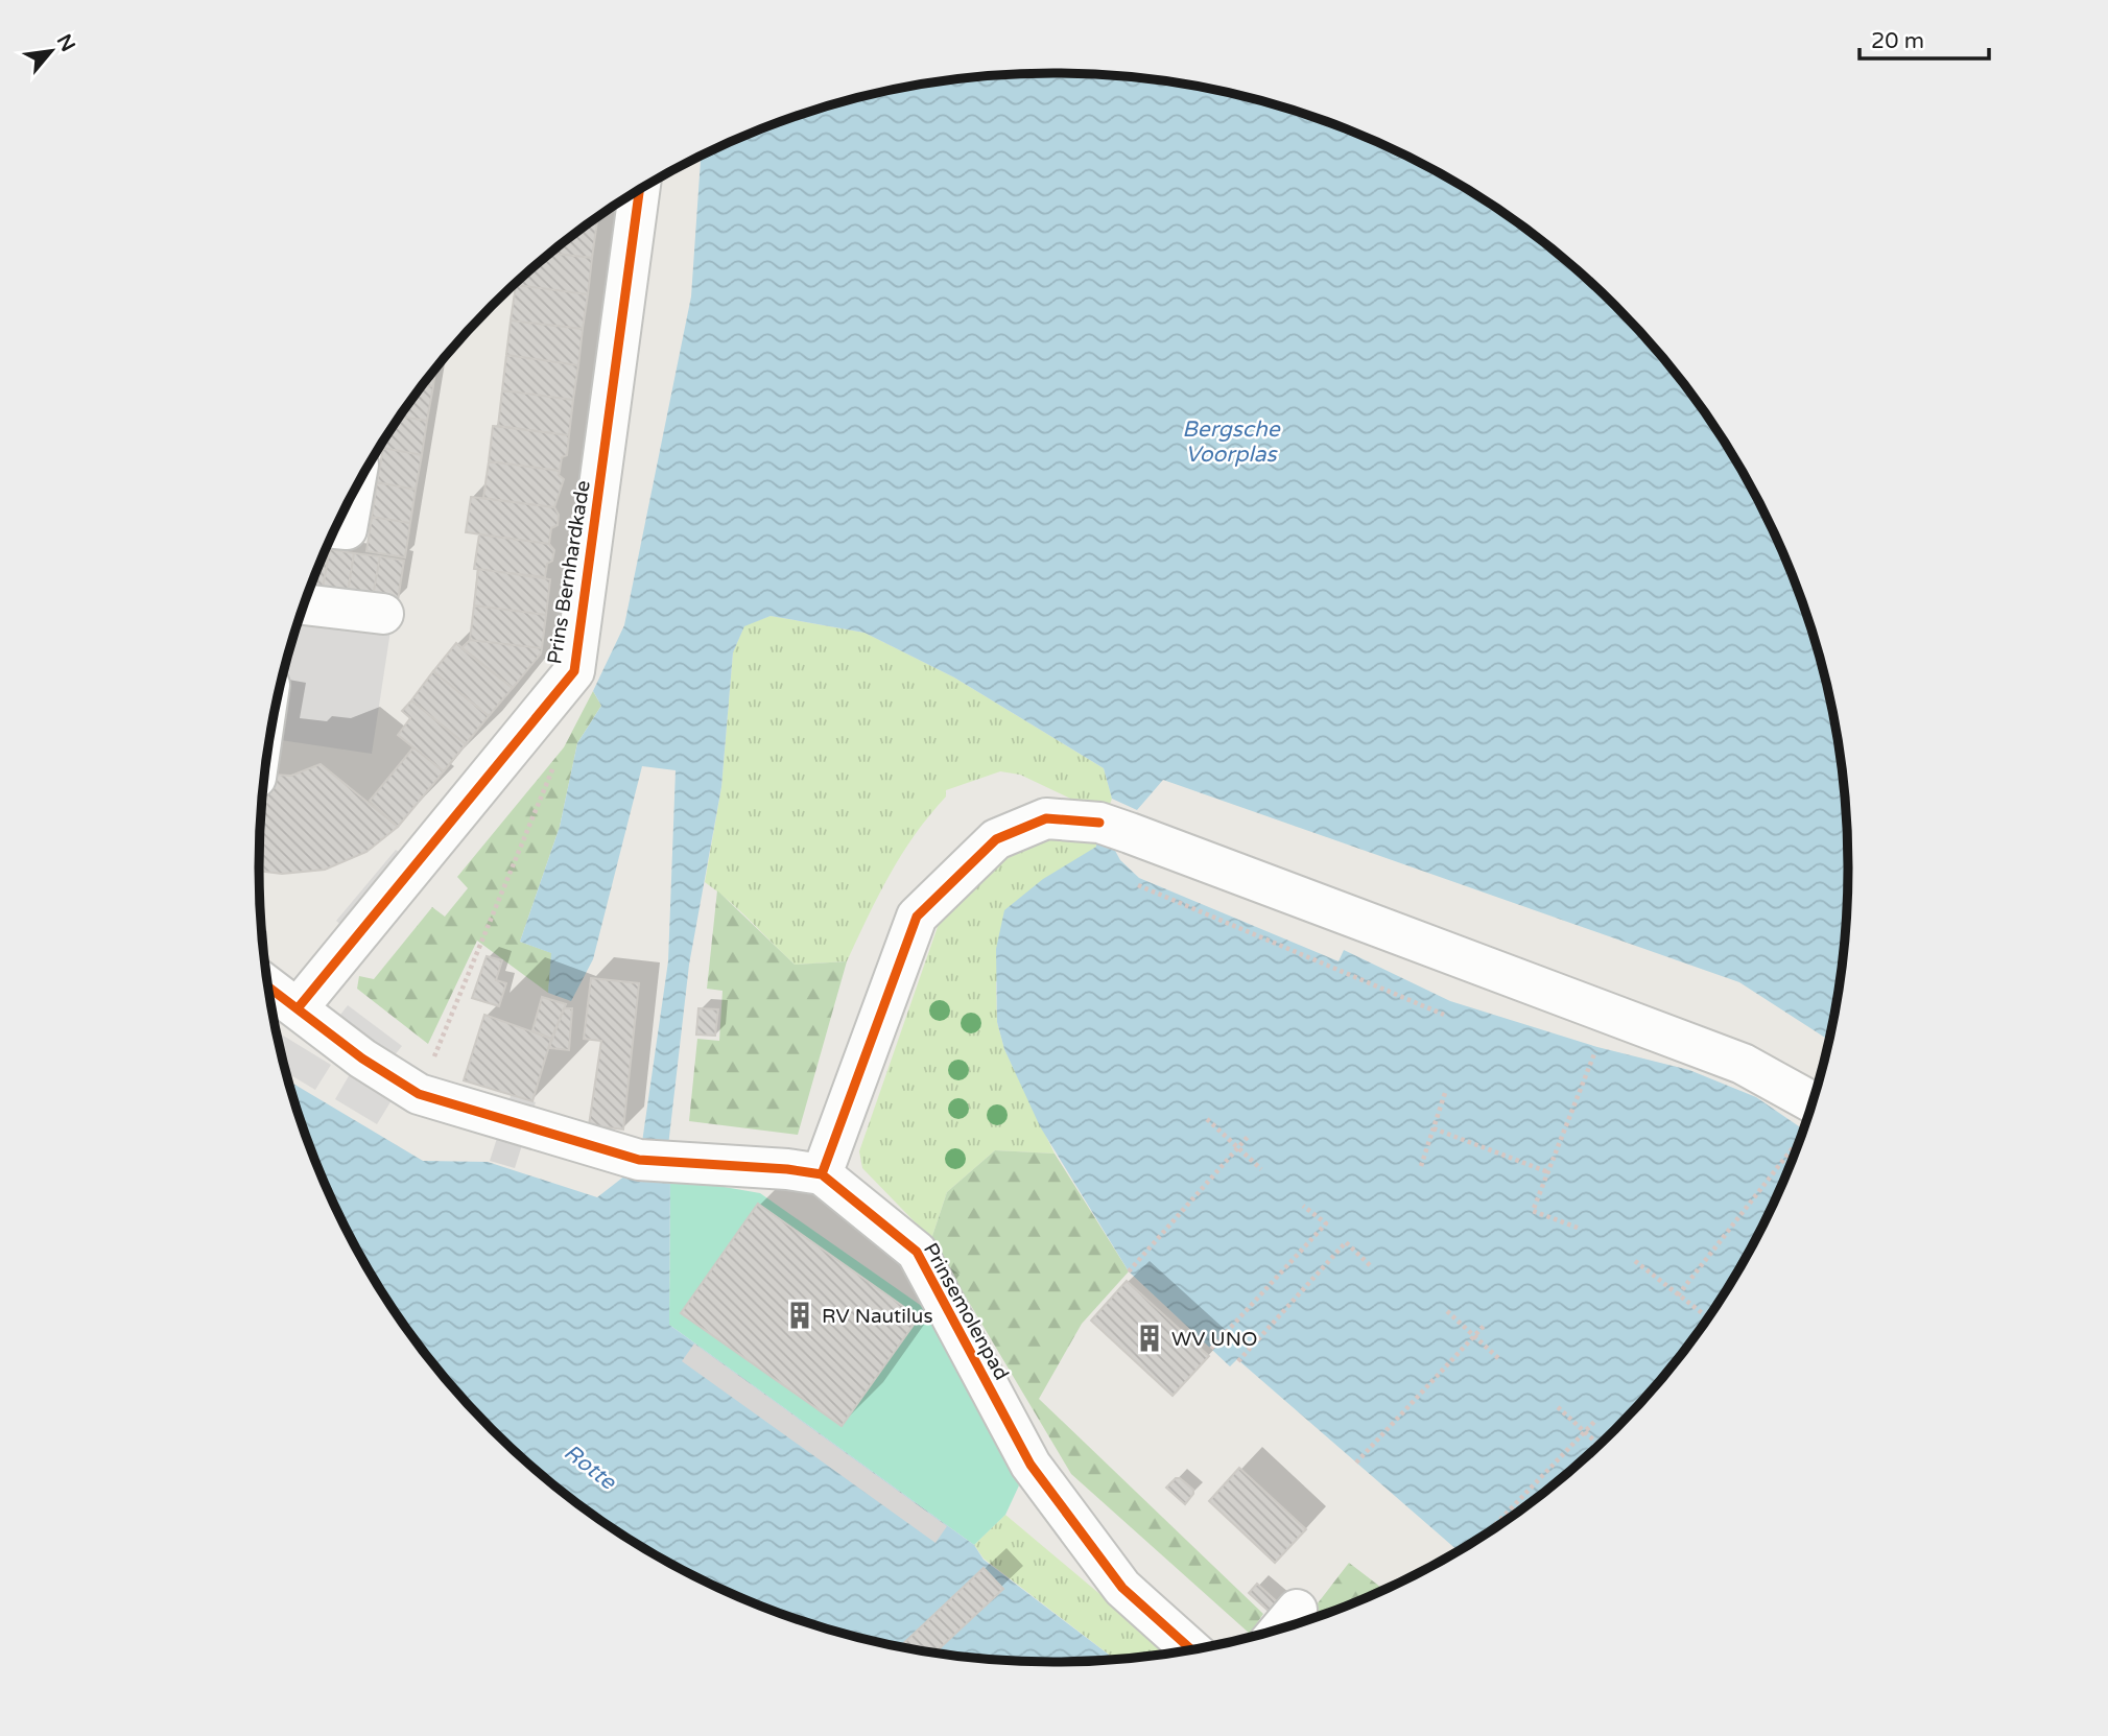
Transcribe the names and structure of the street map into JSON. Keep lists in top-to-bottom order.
{
  "streets": {
    "street": ["Prins Bernhardkade", "Prinsemolenpad"]
  },
  "water": ["Bergsche Voorplas", "Rotte"],
  "places": {
    "building": ["RV Nautilus", "WV UNO"]
  },
  "scale_bar": "20 m",
  "north": "top right"
}
